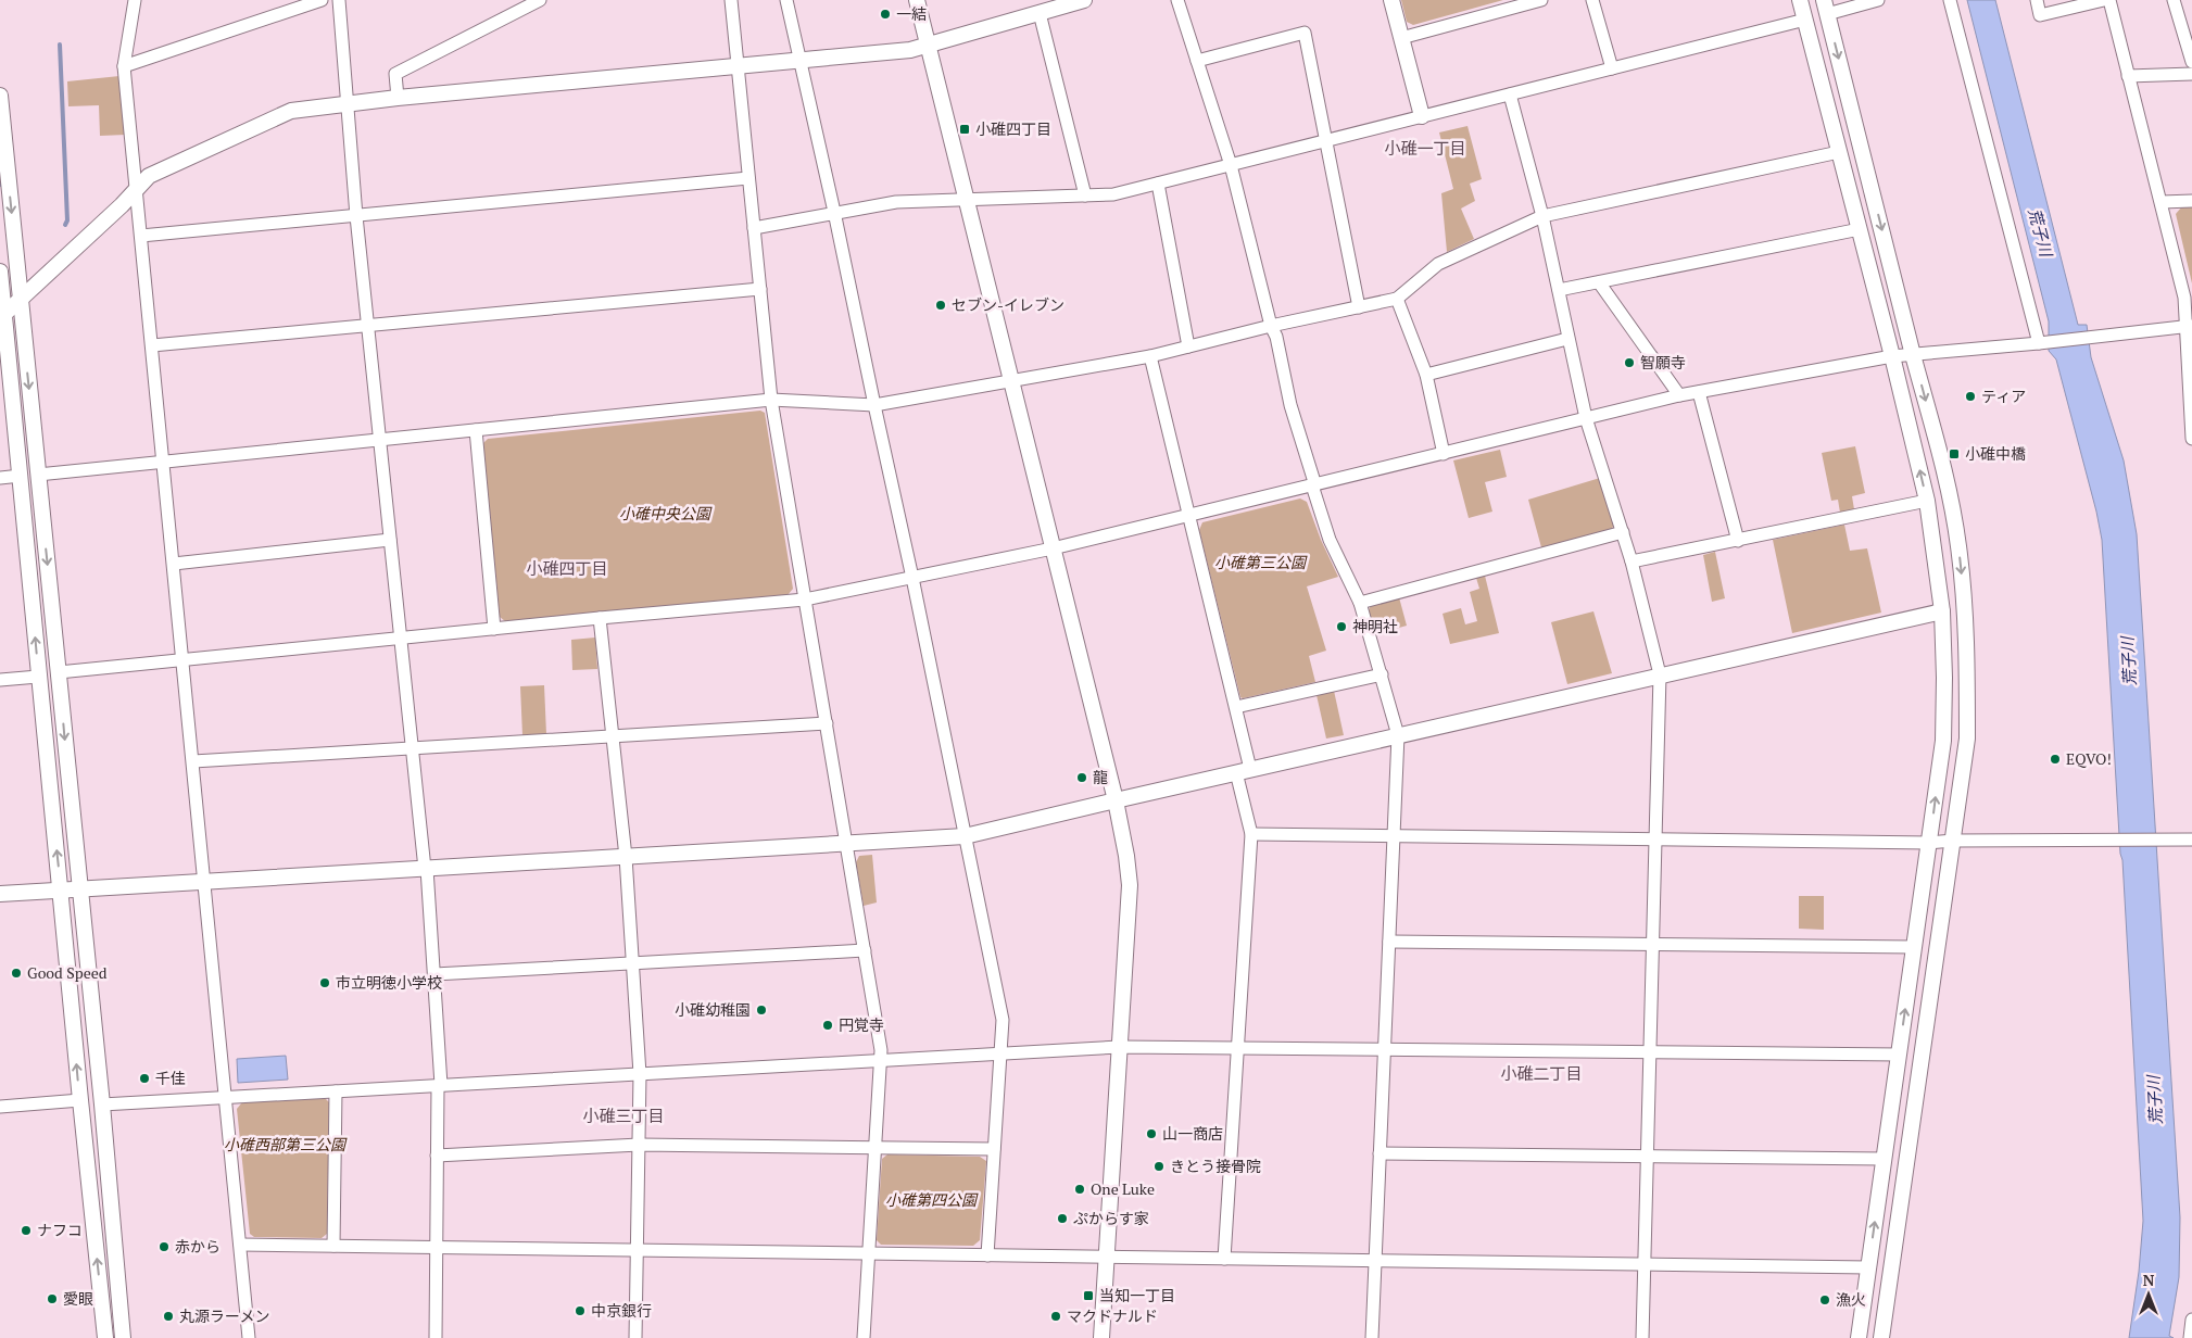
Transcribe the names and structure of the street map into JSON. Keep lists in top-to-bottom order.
{
  "districts": [
    "小碓一丁目",
    "小碓四丁目",
    "小碓二丁目",
    "小碓三丁目"
  ],
  "water": ["荒子川"],
  "parks": [
    "小碓中央公園",
    "小碓第三公園",
    "小碓西部第三公園",
    "小碓第四公園"
  ],
  "places": {
    "other": [
      "一結",
      "セブン-イレブン",
      "智願寺",
      "ティア",
      "神明社",
      "EQVO!",
      "龍",
      "Good Speed",
      "市立明徳小学校",
      "小碓幼稚園",
      "円覚寺",
      "千佳",
      "山一商店",
      "きとう接骨院",
      "One Luke",
      "ぷからす家",
      "ナフコ",
      "赤から",
      "愛眼",
      "漁火",
      "中京銀行",
      "丸源ラーメン",
      "マクドナルド"
    ],
    "transit": ["小碓四丁目", "小碓中橋", "当知一丁目"]
  },
  "north": "top"
}
